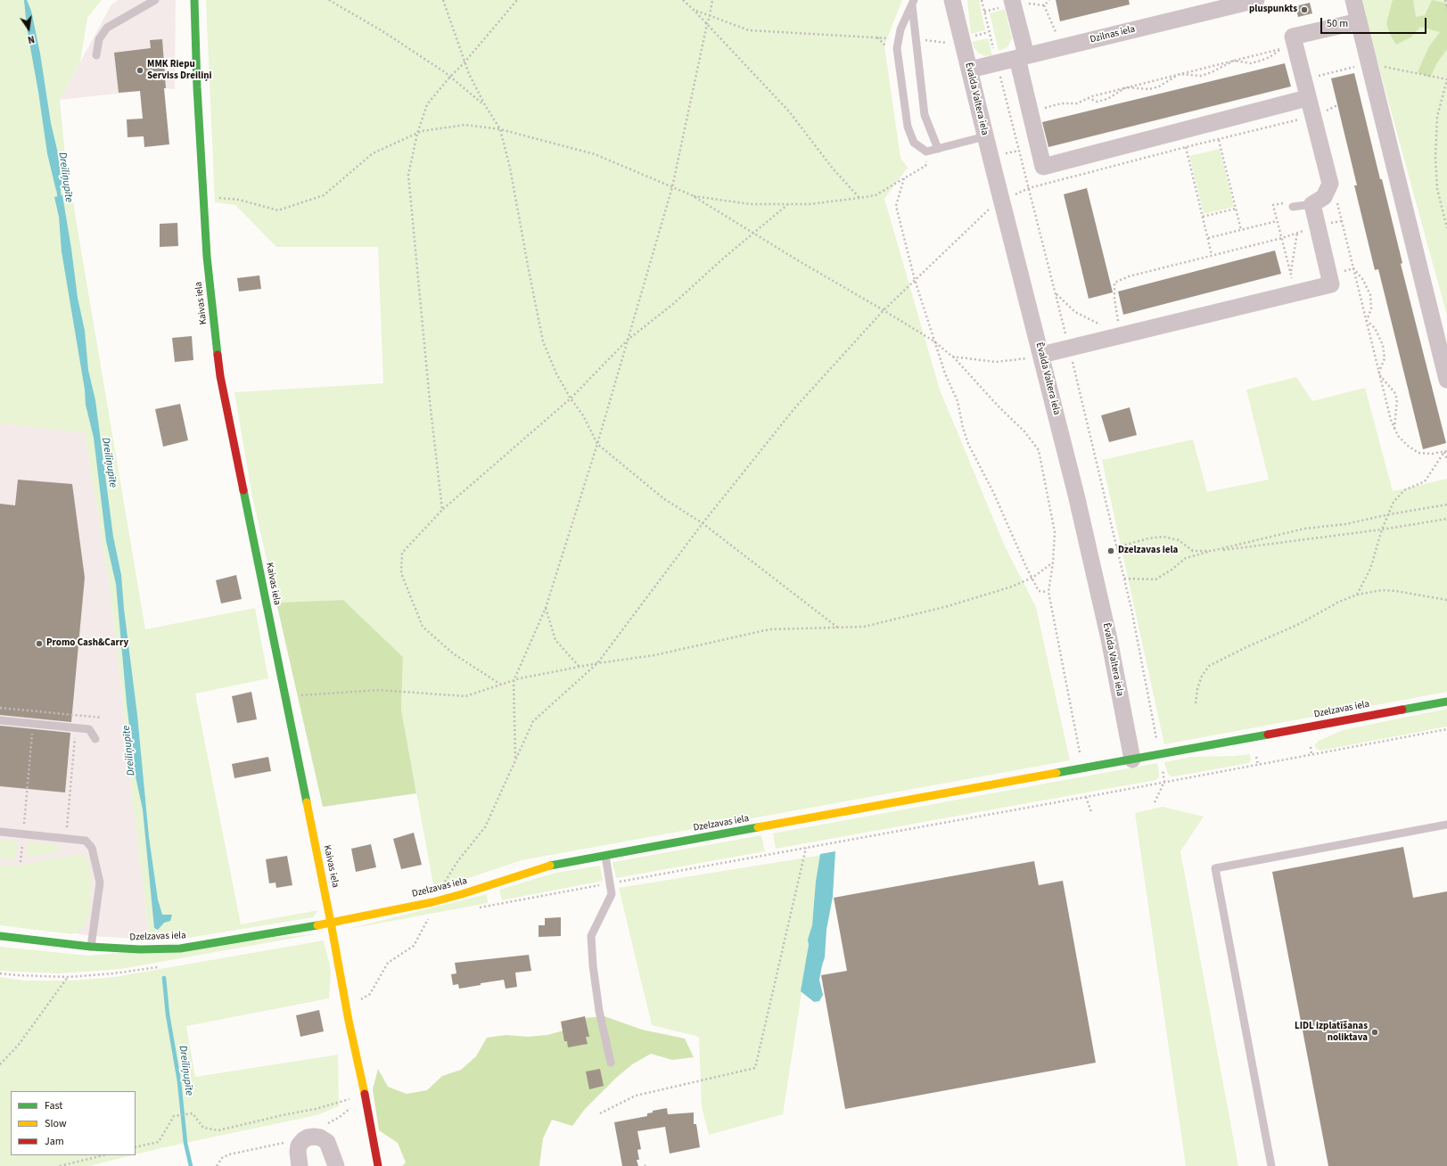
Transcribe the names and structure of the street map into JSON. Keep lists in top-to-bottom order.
{
  "streets": {
    "street": [
      "Dzilnas iela",
      "Ēvalda Valtera iela",
      "Kaivas iela",
      "Dzelzavas iela"
    ]
  },
  "crossings": [
    ["Dzilnas iela", "Ēvalda Valtera iela"],
    ["Ēvalda Valtera iela", "Dzelzavas iela"],
    ["Kaivas iela", "Dzelzavas iela"]
  ],
  "water": ["Dreiliņupīte"],
  "places": [
    "pluspunkts",
    "MMK Riepu Serviss Dreiliņi",
    "Dzelzavas iela",
    "Promo Cash&Carry",
    "LIDL izplatīšanas noliktava"
  ],
  "legend": ["Fast", "Slow", "Jam"],
  "scale_bar": "50 m",
  "north": "bottom"
}
